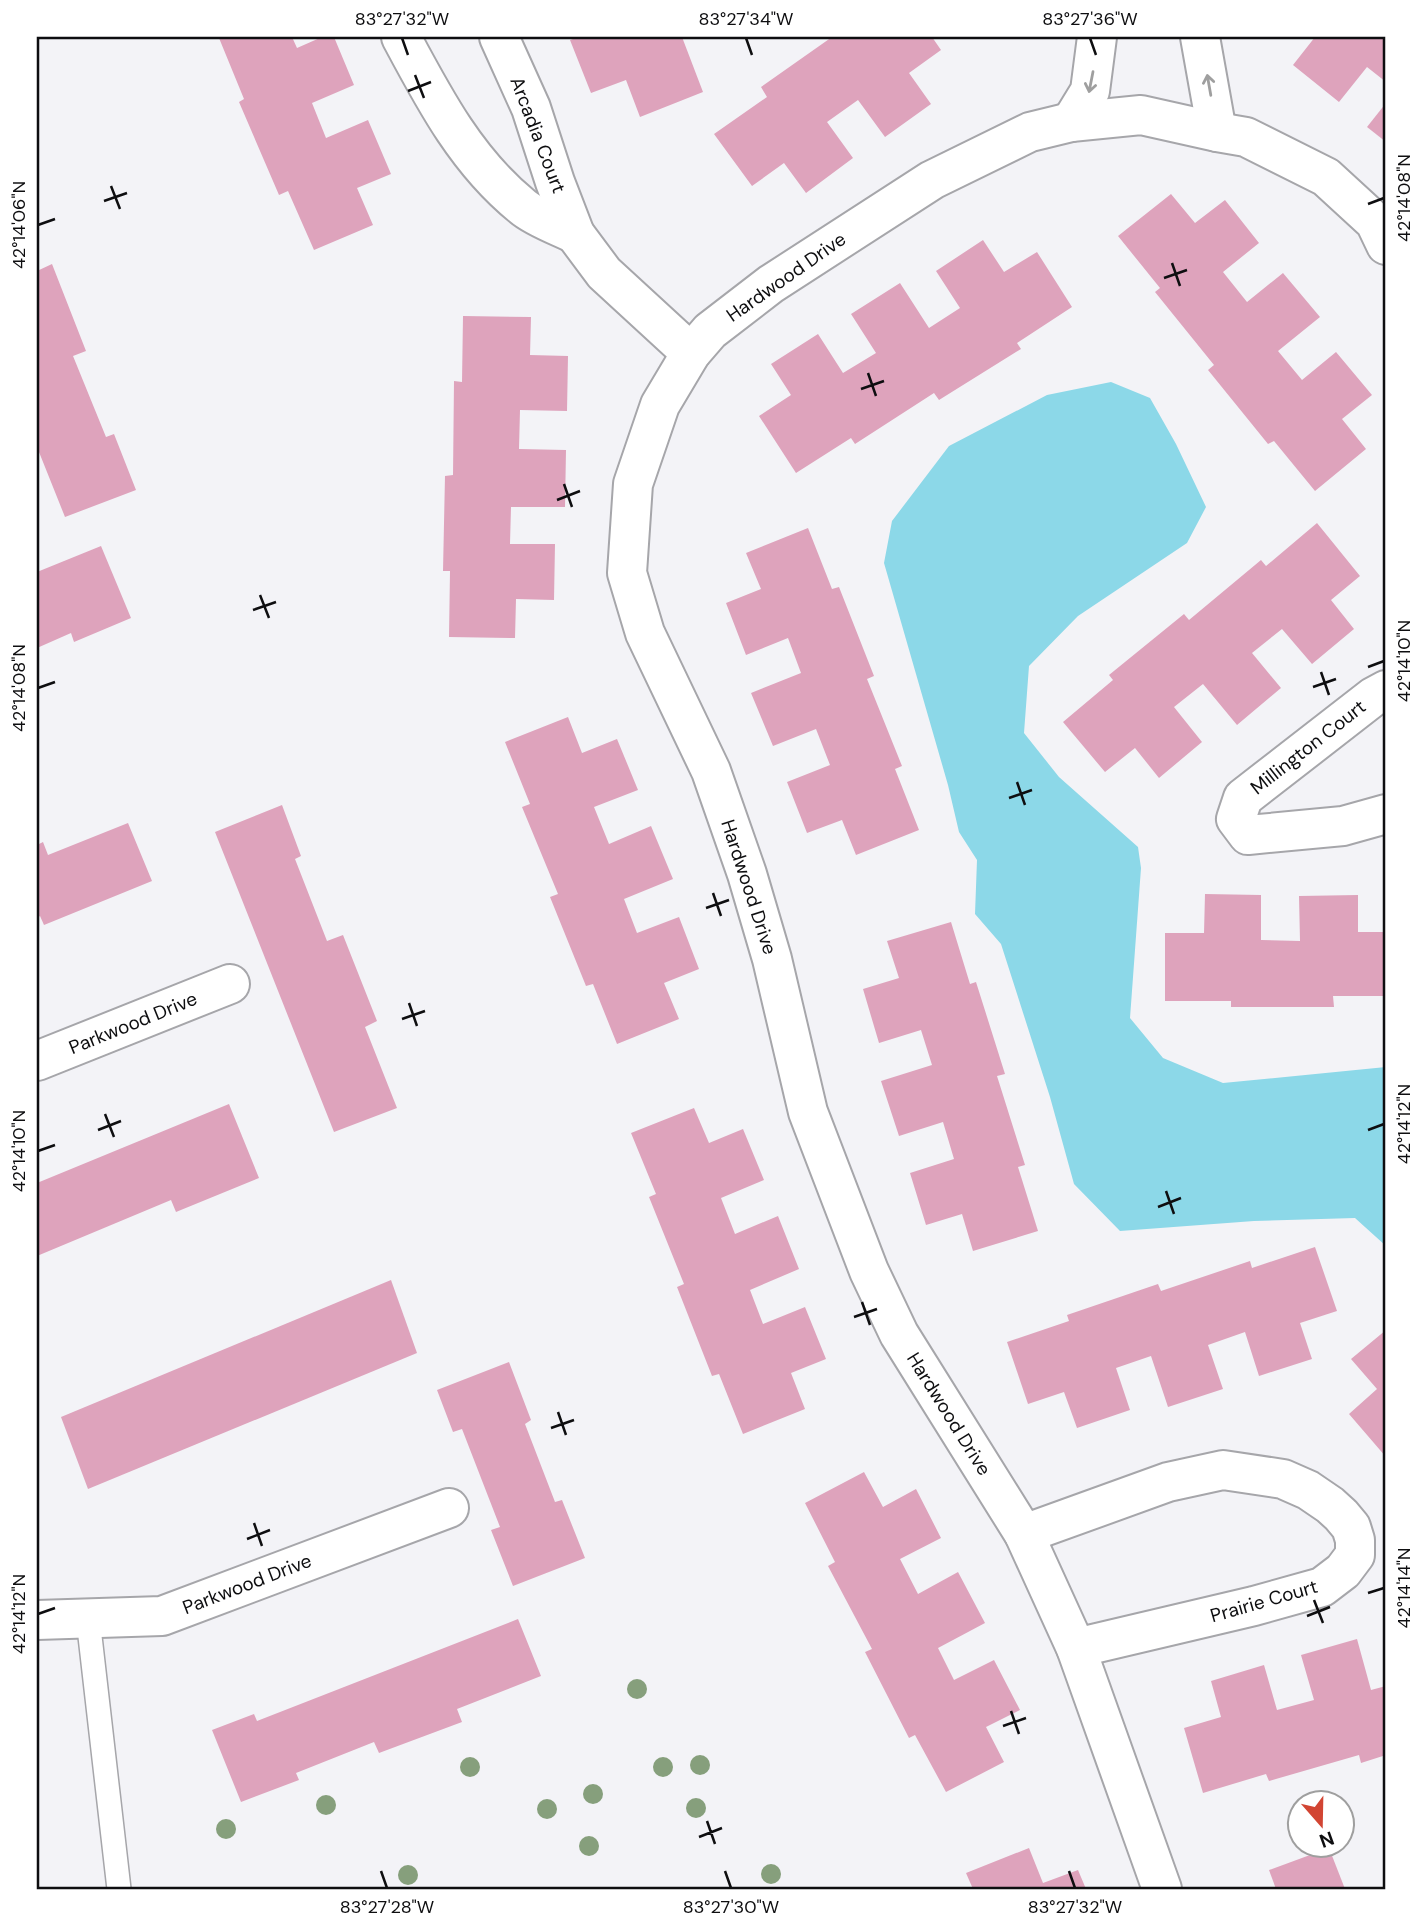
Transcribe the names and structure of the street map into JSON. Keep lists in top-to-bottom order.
{
  "streets": {
    "street": [
      "Arcadia Court",
      "Hardwood Drive",
      "Millington Court",
      "Parkwood Drive",
      "Prairie Court"
    ]
  },
  "crossings": [
    ["Arcadia Court", "Hardwood Drive"],
    ["Hardwood Drive", "Prairie Court"]
  ],
  "north": "bottom",
  "coordinates": [
    "83°27'32\"W",
    "83°27'34\"W",
    "83°27'36\"W",
    "42°14'08\"N",
    "42°14'06\"N",
    "42°14'10\"N",
    "42°14'12\"N",
    "42°14'14\"N",
    "83°27'28\"W",
    "83°27'30\"W"
  ]
}
